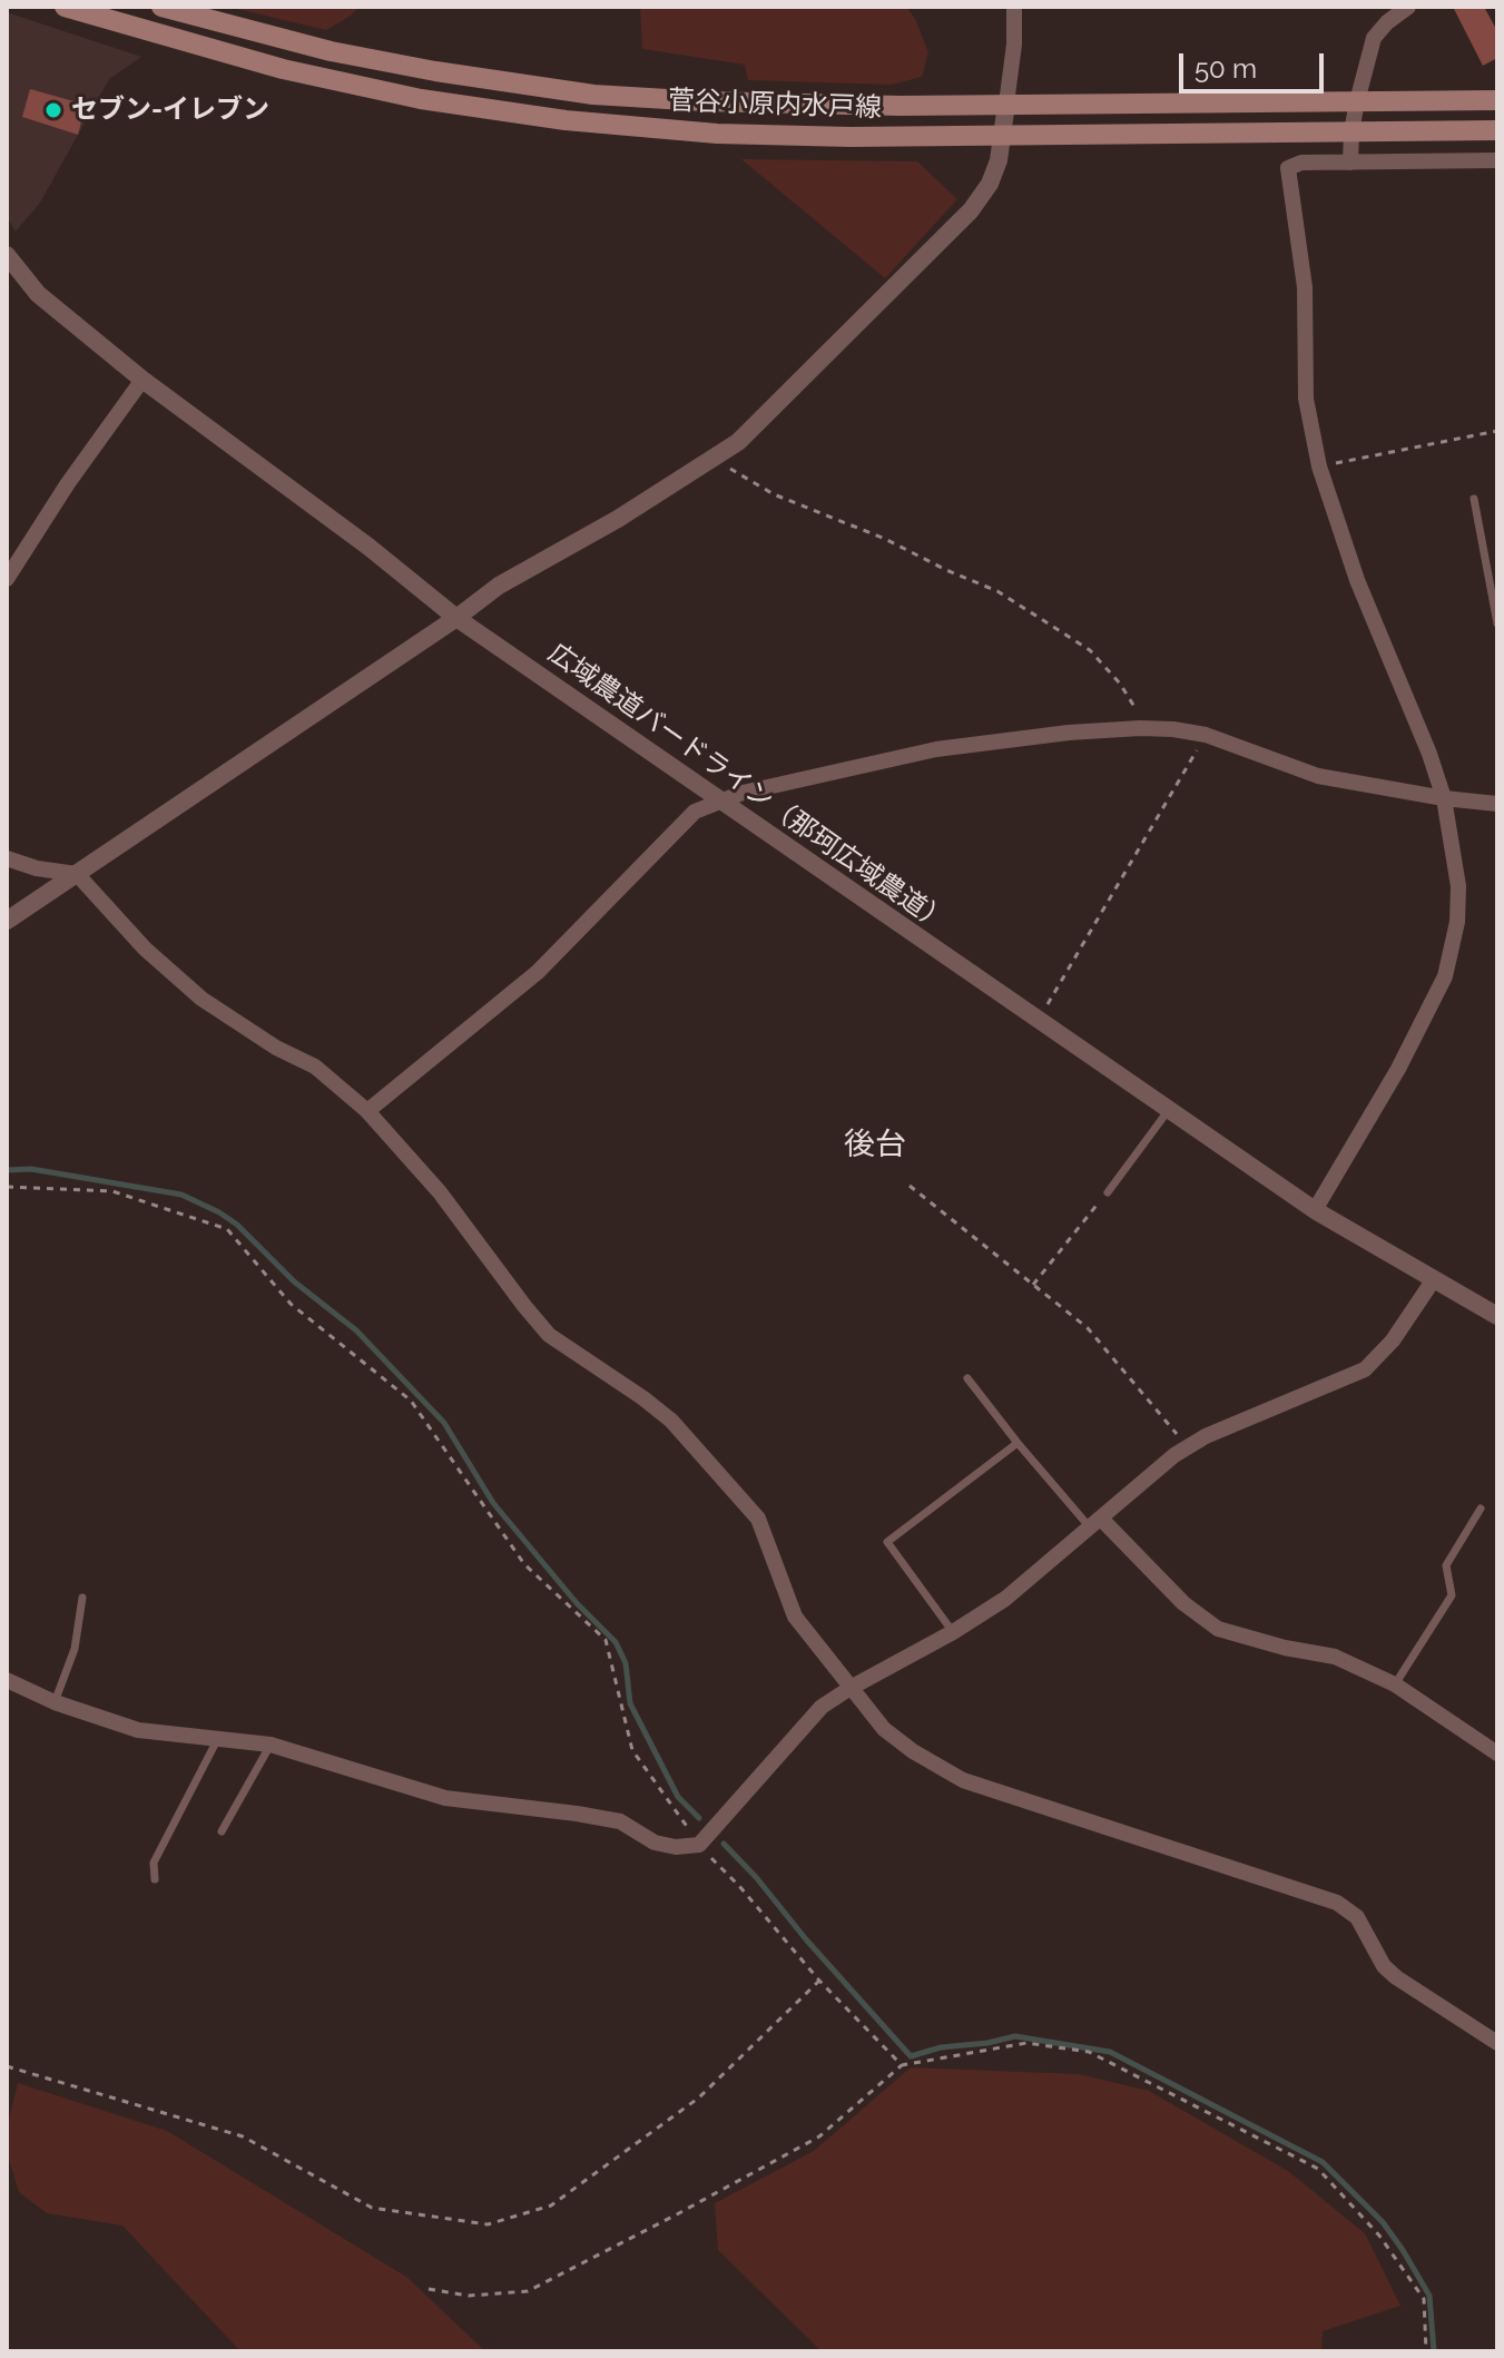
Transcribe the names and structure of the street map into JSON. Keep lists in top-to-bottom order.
{
  "streets": {
    "main road": ["菅谷小原内水戸線"],
    "street": ["広域農道バードライン（那珂広域農道）"]
  },
  "districts": ["後台"],
  "places": ["セブン-イレブン"],
  "scale_bar": "50 m"
}
